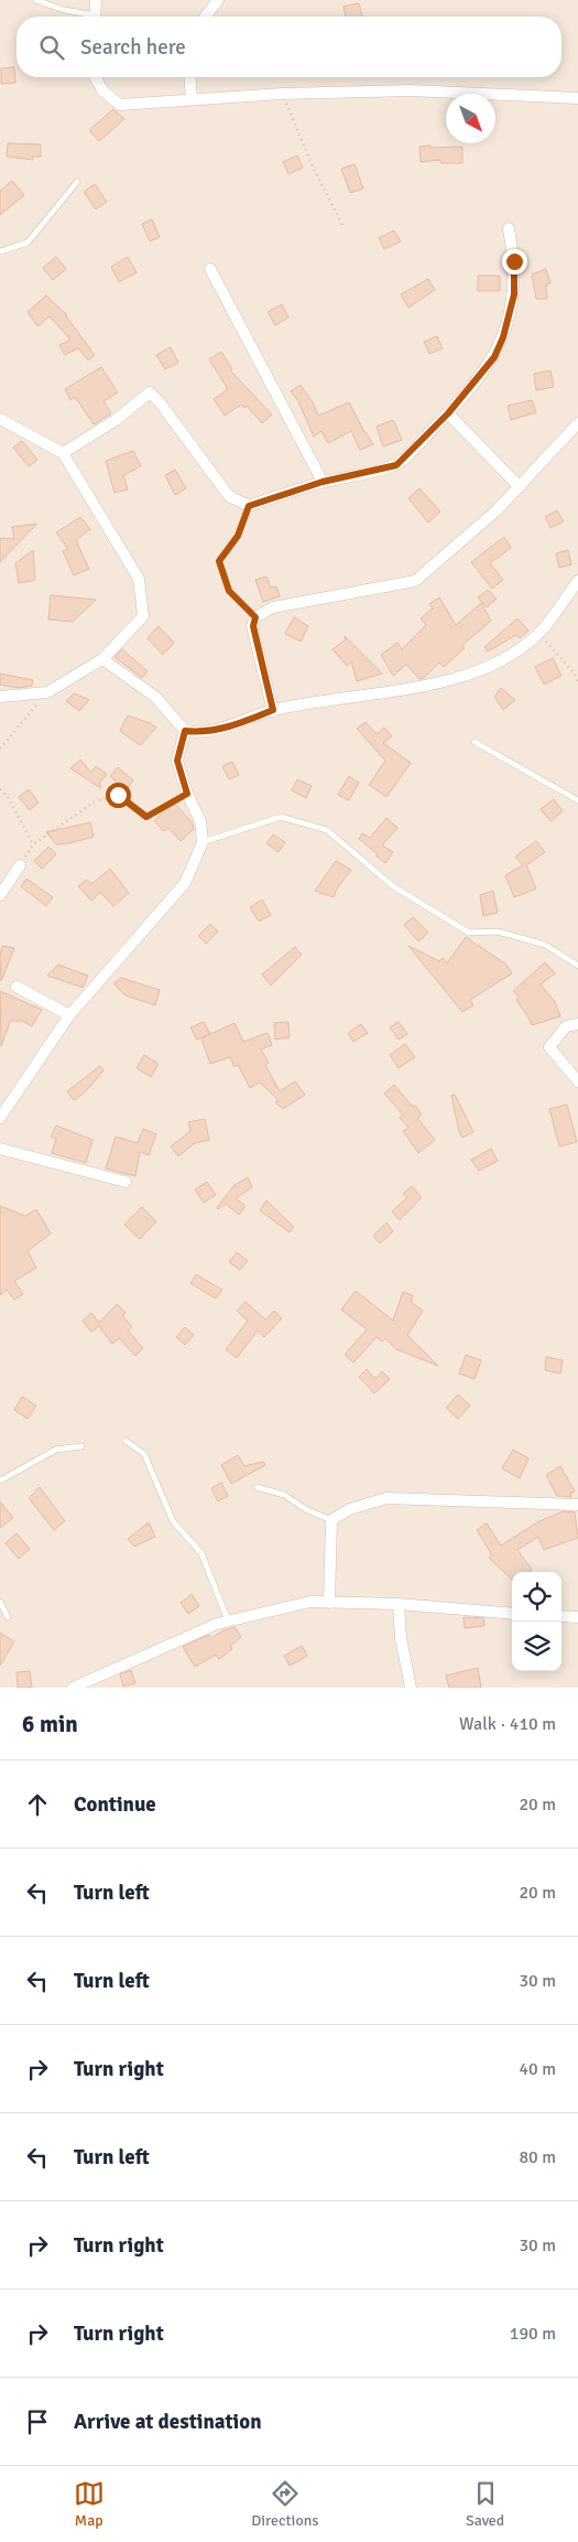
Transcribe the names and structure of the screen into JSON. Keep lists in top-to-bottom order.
{
  "north": "bottom right",
  "page": {
    "search": "Search here",
    "heading": ["6 min", "Walk · 410 m"],
    "list": [
      ["Continue", "20 m"],
      ["Turn left", "20 m"],
      ["Turn left", "30 m"],
      ["Turn right", "40 m"],
      ["Turn left", "80 m"],
      ["Turn right", "30 m"],
      ["Turn right", "190 m"],
      "Arrive at destination"
    ],
    "nav": ["Map", "Directions", "Saved"]
  }
}
